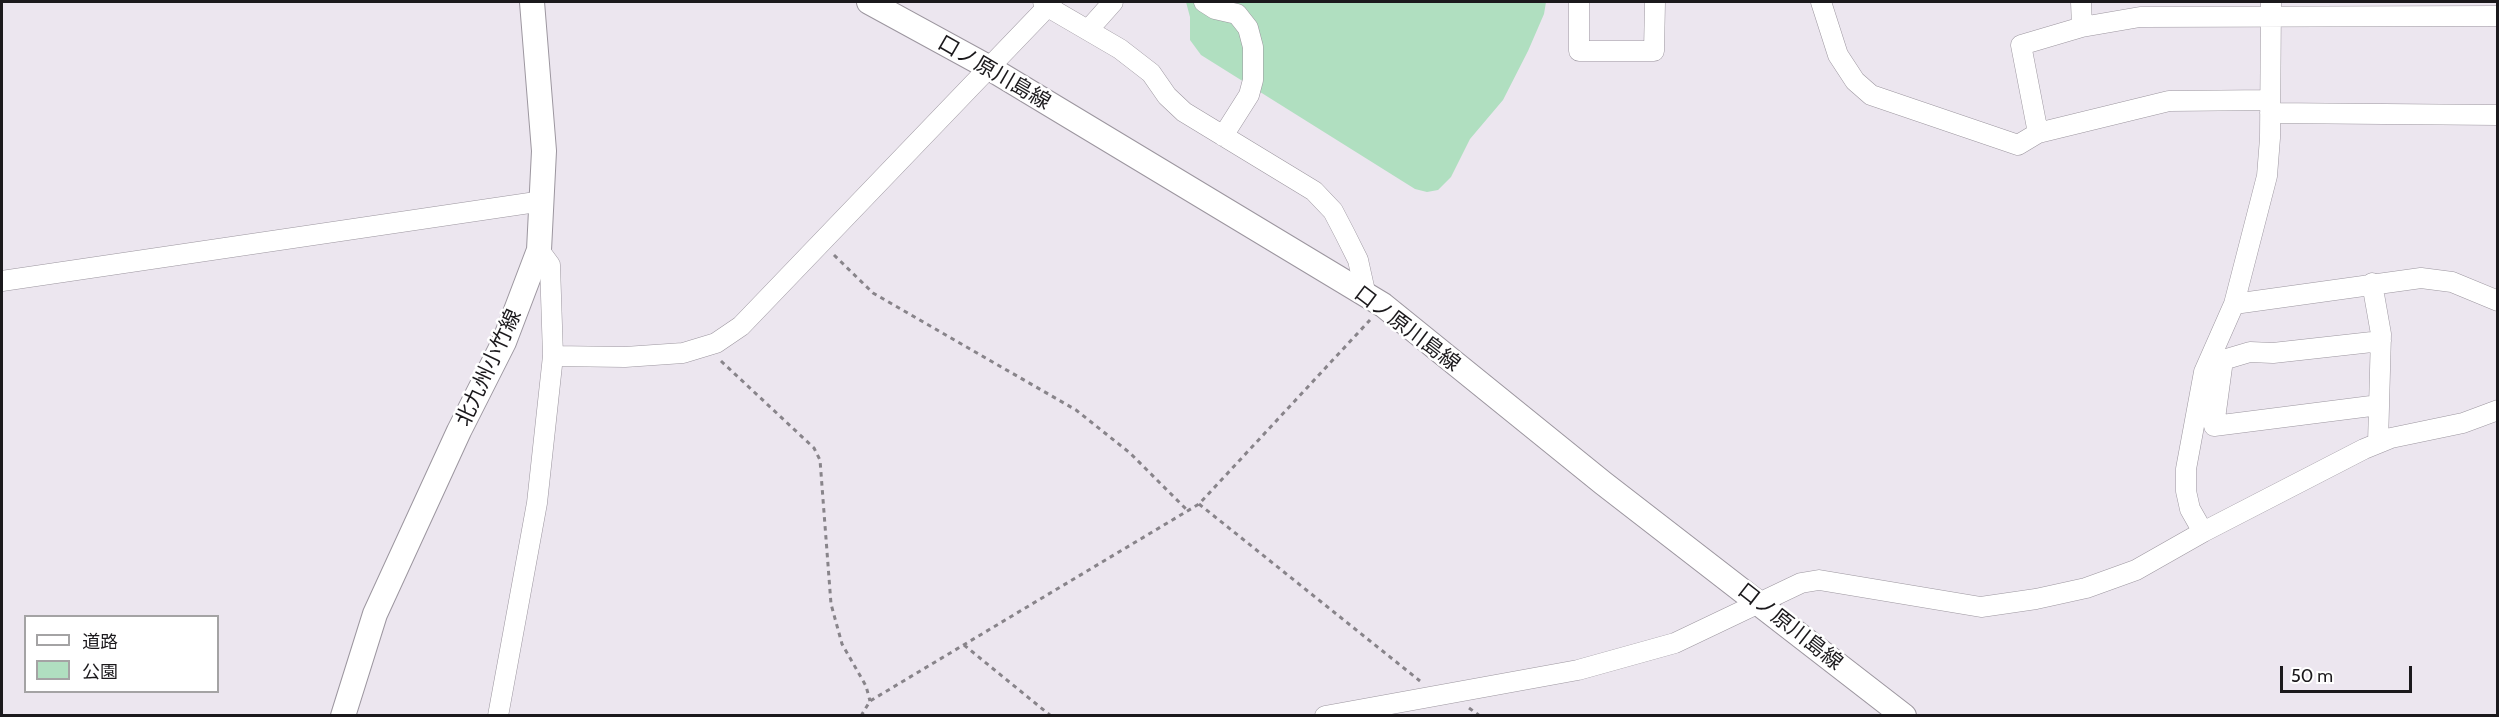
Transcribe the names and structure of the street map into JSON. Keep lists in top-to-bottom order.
{
  "streets": {
    "main road": ["口ノ原川島線", "北九州小竹線"]
  },
  "legend": ["道路", "公園"],
  "scale_bar": "50 m"
}
